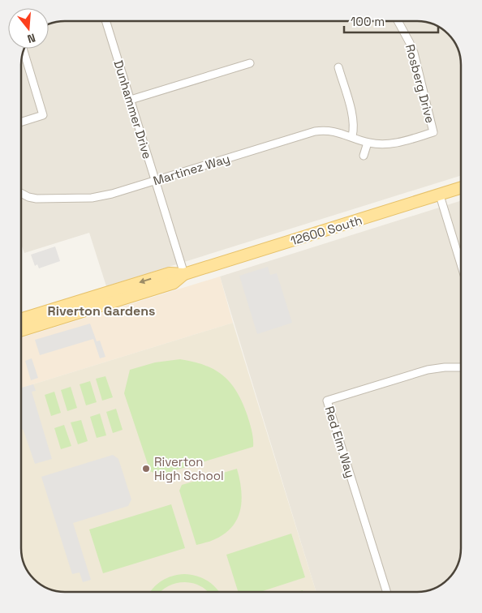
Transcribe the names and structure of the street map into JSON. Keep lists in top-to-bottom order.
{
  "streets": {
    "main road": ["12600 South"],
    "street": [
      "Rosberg Drive",
      "Dunhammer Drive",
      "Martinez Way",
      "Red Elm Way"
    ]
  },
  "crossings": [
    ["Rosberg Drive", "Martinez Way"],
    ["Dunhammer Drive", "Martinez Way"],
    ["Dunhammer Drive", "12600 South"]
  ],
  "districts": ["Riverton Gardens"],
  "places": ["Riverton High School"],
  "scale_bar": "100 m",
  "north": "bottom"
}
